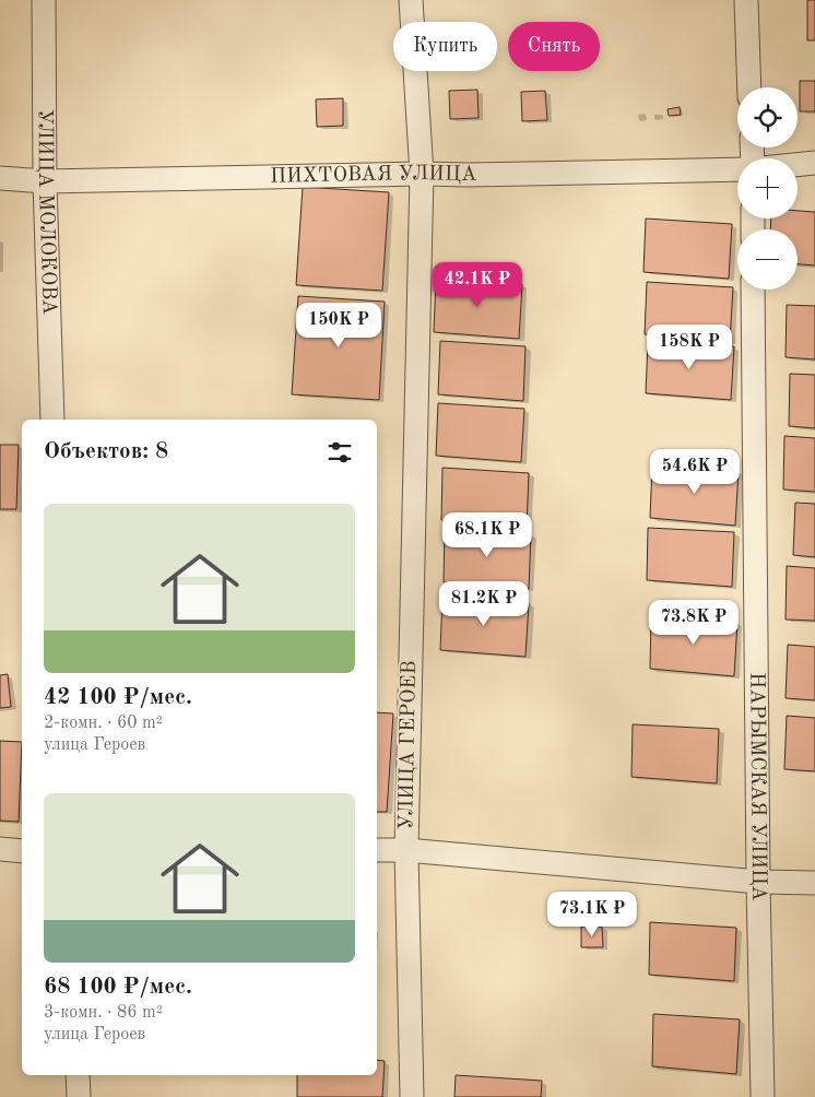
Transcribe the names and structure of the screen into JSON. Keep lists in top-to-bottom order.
{
  "streets": {
    "street": [
      "ПИХТОВАЯ УЛИЦА",
      "УЛИЦА МОЛОКОВА",
      "УЛИЦА ГЕРОЕВ",
      "НАРЫМСКАЯ УЛИЦА"
    ]
  },
  "crossings": [
    ["ПИХТОВАЯ УЛИЦА", "УЛИЦА МОЛОКОВА"],
    ["ПИХТОВАЯ УЛИЦА", "УЛИЦА ГЕРОЕВ"]
  ],
  "page": {
    "chip": ["Купить", "Снять"],
    "map_buttons": ["+", "−"],
    "price": [
      "42.1K ₽",
      "150K ₽",
      "158K ₽",
      "54.6K ₽",
      "68.1K ₽",
      "81.2K ₽",
      "73.8K ₽",
      "73.1K ₽"
    ],
    "heading": "Объектов: 8",
    "list": [
      {
        "name": "42 100 ₽/мес.",
        "note": "2-комн. · 60 m² · улица Героев"
      },
      {
        "name": "68 100 ₽/мес.",
        "note": "3-комн. · 86 m² · улица Героев"
      }
    ]
  }
}
